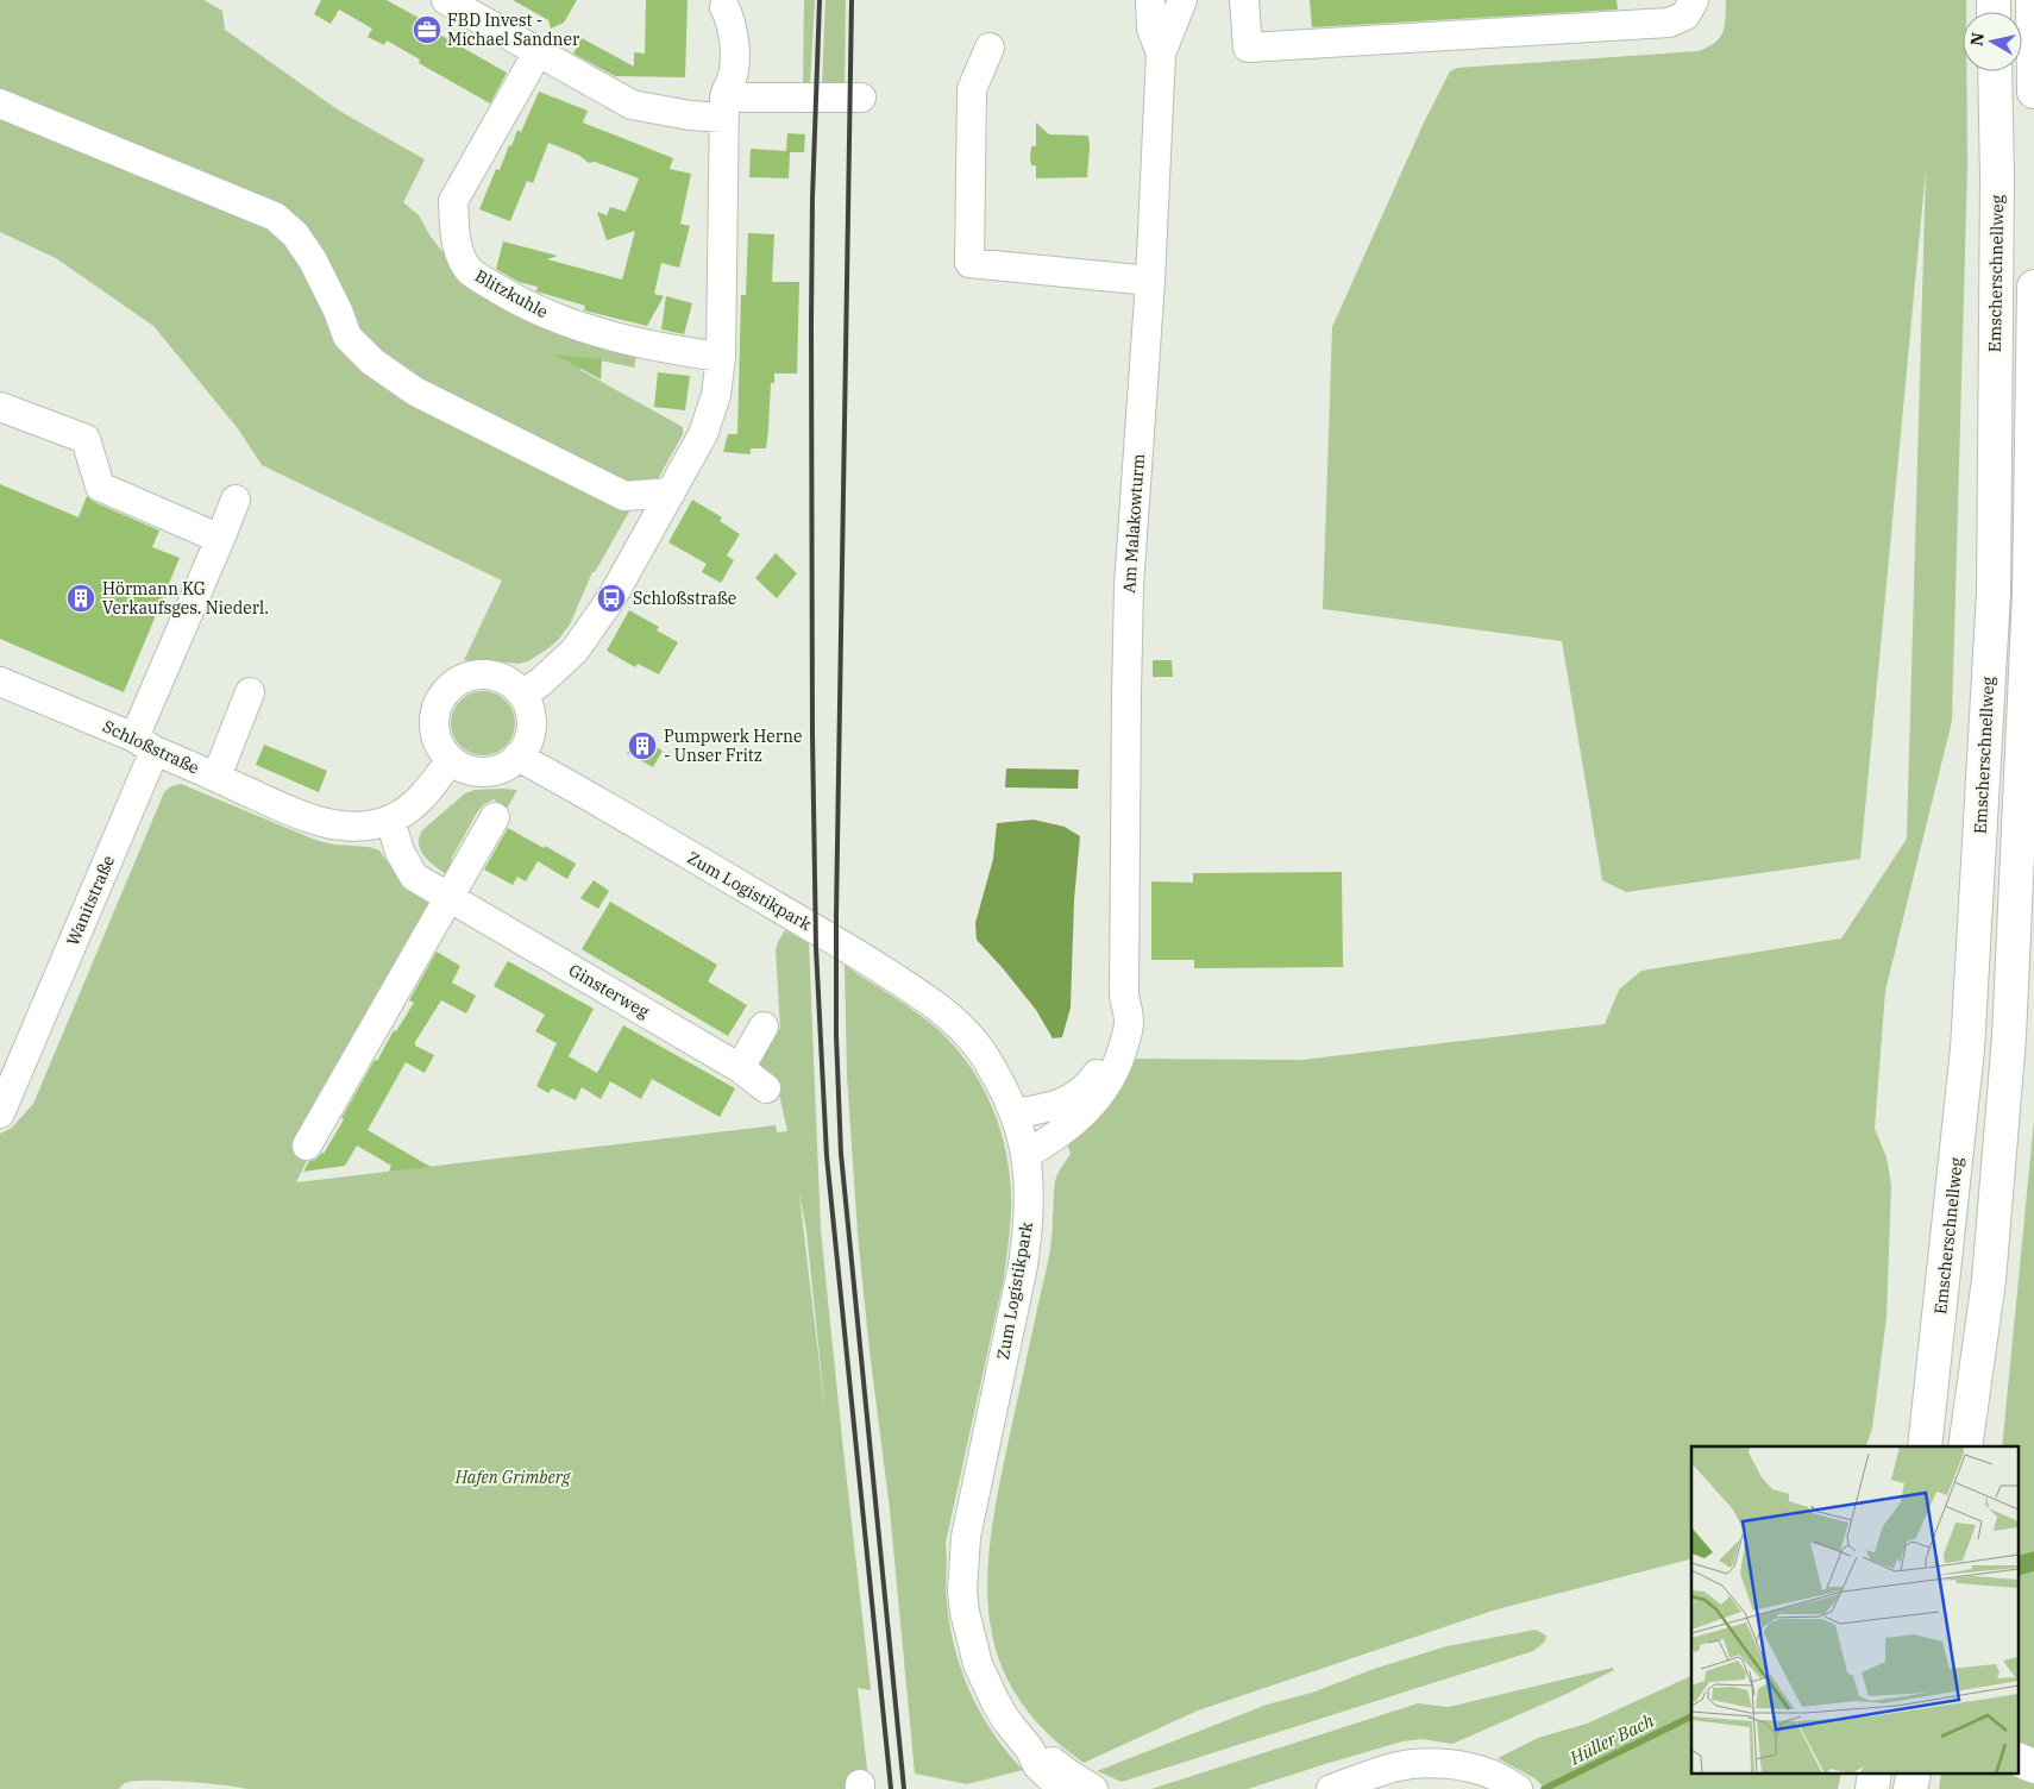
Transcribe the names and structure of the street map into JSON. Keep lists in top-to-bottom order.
{
  "streets": {
    "highway": ["Emscherschnellweg"],
    "street": [
      "Blitzkuhle",
      "Am Malakowturm",
      "Schloßstraße",
      "Zum Logistikpark",
      "Wanitstraße",
      "Ginsterweg"
    ]
  },
  "crossings": [
    ["Am Malakowturm", "Zum Logistikpark"],
    ["Schloßstraße", "Zum Logistikpark"],
    ["Schloßstraße", "Wanitstraße"],
    ["Schloßstraße", "Ginsterweg"]
  ],
  "water": ["Hüller Bach"],
  "parks": ["Hafen Grimberg"],
  "places": {
    "office": ["FBD Invest - Michael Sandner"],
    "building": ["Hörmann KG Verkaufsges. Niederl.", "Pumpwerk Herne - Unser Fritz"],
    "bus stop": ["Schloßstraße"]
  },
  "north": "left"
}
